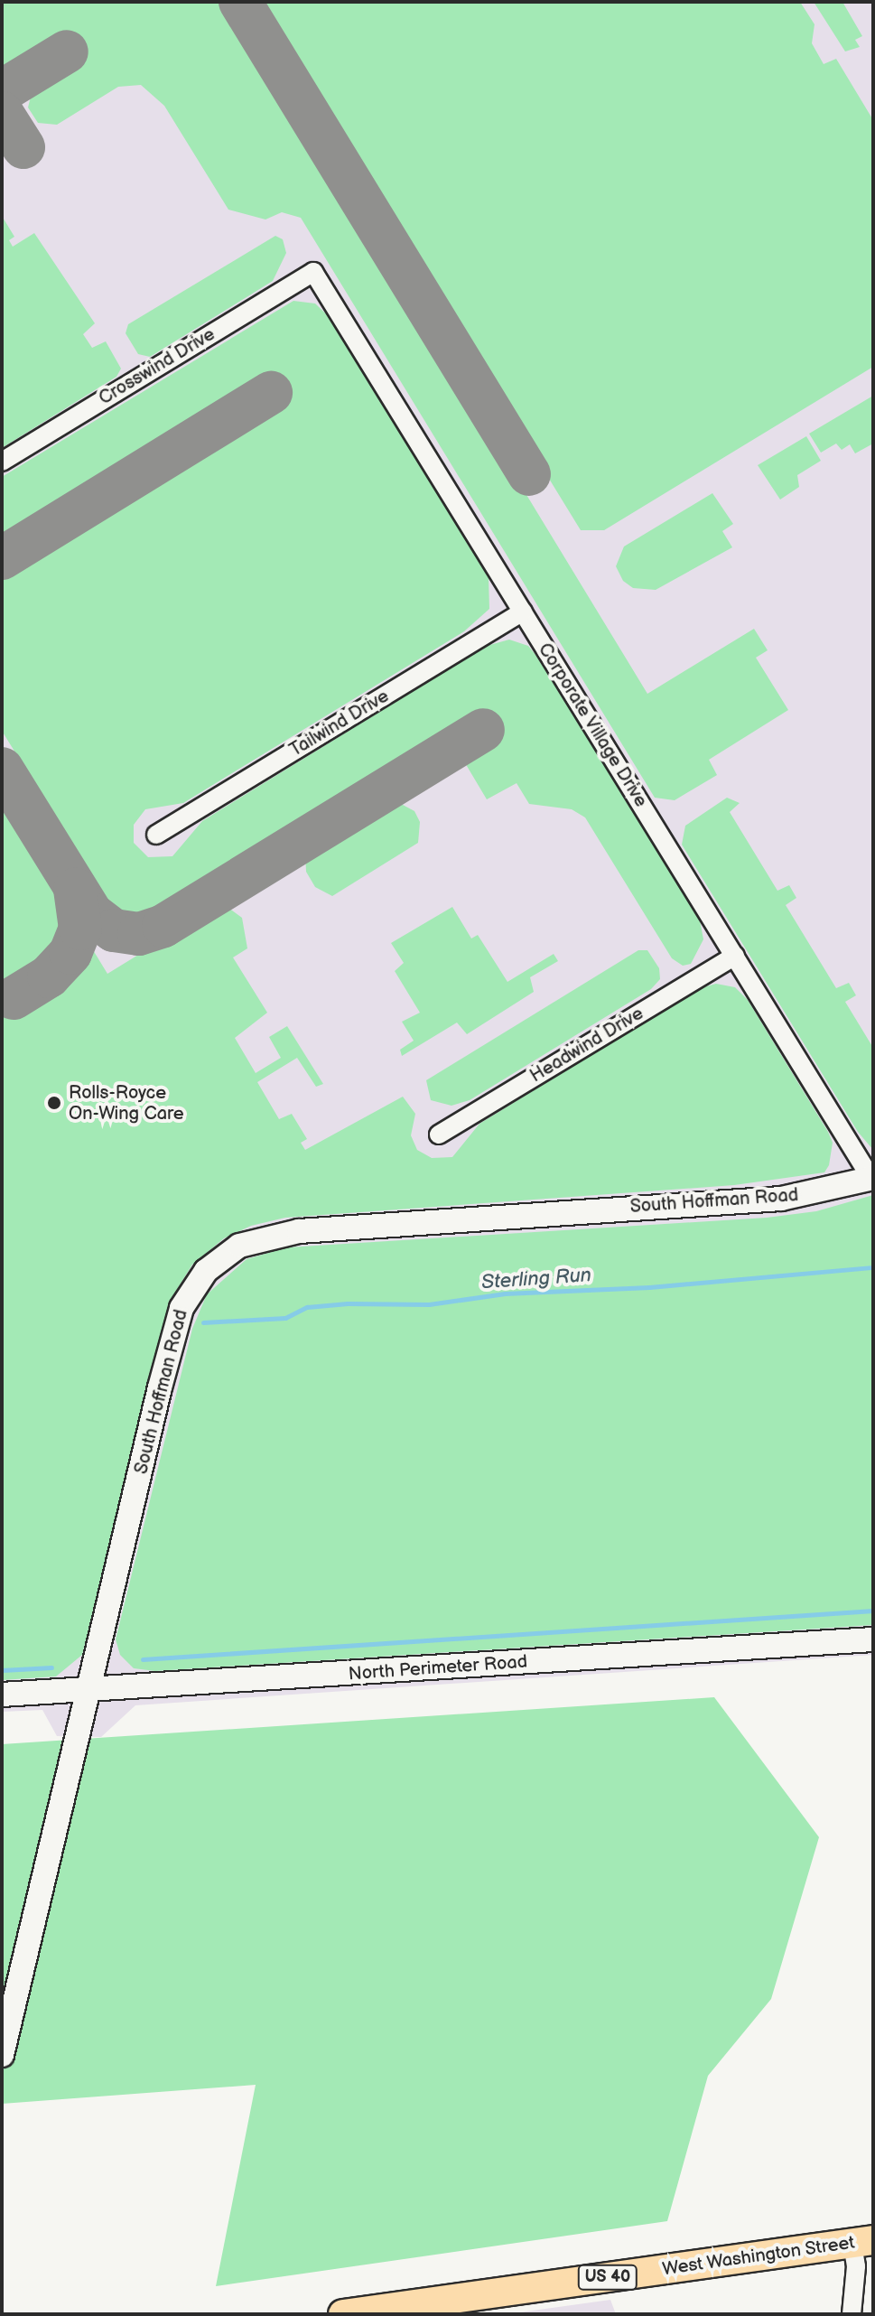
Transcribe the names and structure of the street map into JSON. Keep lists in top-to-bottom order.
{
  "streets": {
    "main road": ["West Washington Street", "US 40"],
    "street": [
      "Crosswind Drive",
      "Tailwind Drive",
      "Corporate Village Drive",
      "Headwind Drive",
      "South Hoffman Road",
      "North Perimeter Road"
    ]
  },
  "crossings": [
    ["Crosswind Drive", "Corporate Village Drive"],
    ["Tailwind Drive", "Corporate Village Drive"],
    ["Corporate Village Drive", "Headwind Drive"],
    ["Corporate Village Drive", "South Hoffman Road"],
    ["South Hoffman Road", "North Perimeter Road"]
  ],
  "water": ["Sterling Run"],
  "places": ["Rolls-Royce On-Wing Care"]
}
